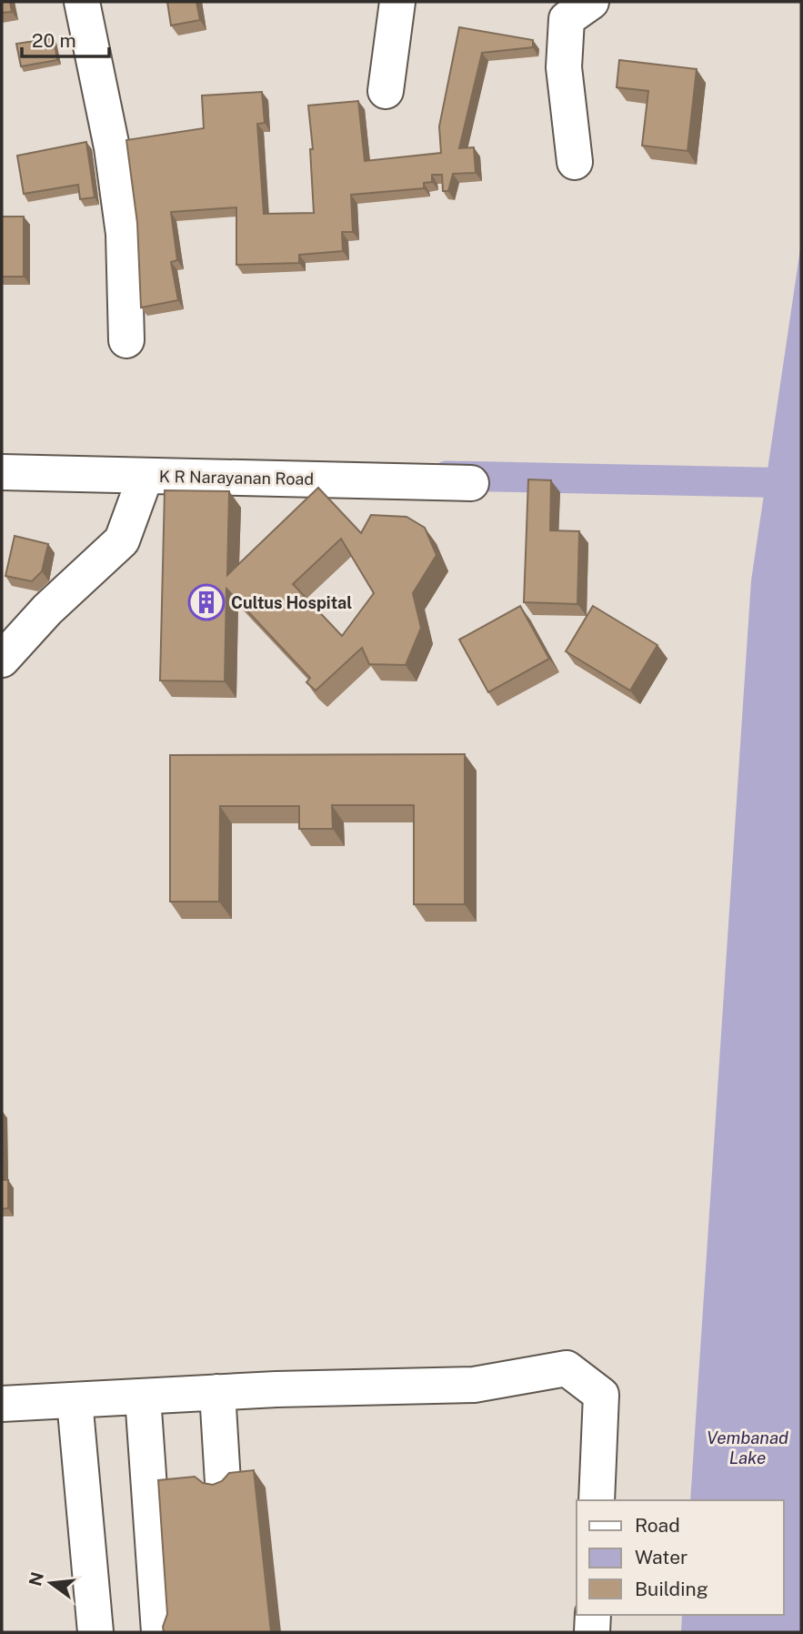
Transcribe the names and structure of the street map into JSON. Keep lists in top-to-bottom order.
{
  "streets": {
    "street": ["K R Narayanan Road"]
  },
  "water": ["Vembanad Lake"],
  "places": {
    "building": ["Cultus Hospital"]
  },
  "legend": ["Road", "Water", "Building"],
  "scale_bar": "20 m",
  "north": "left"
}
